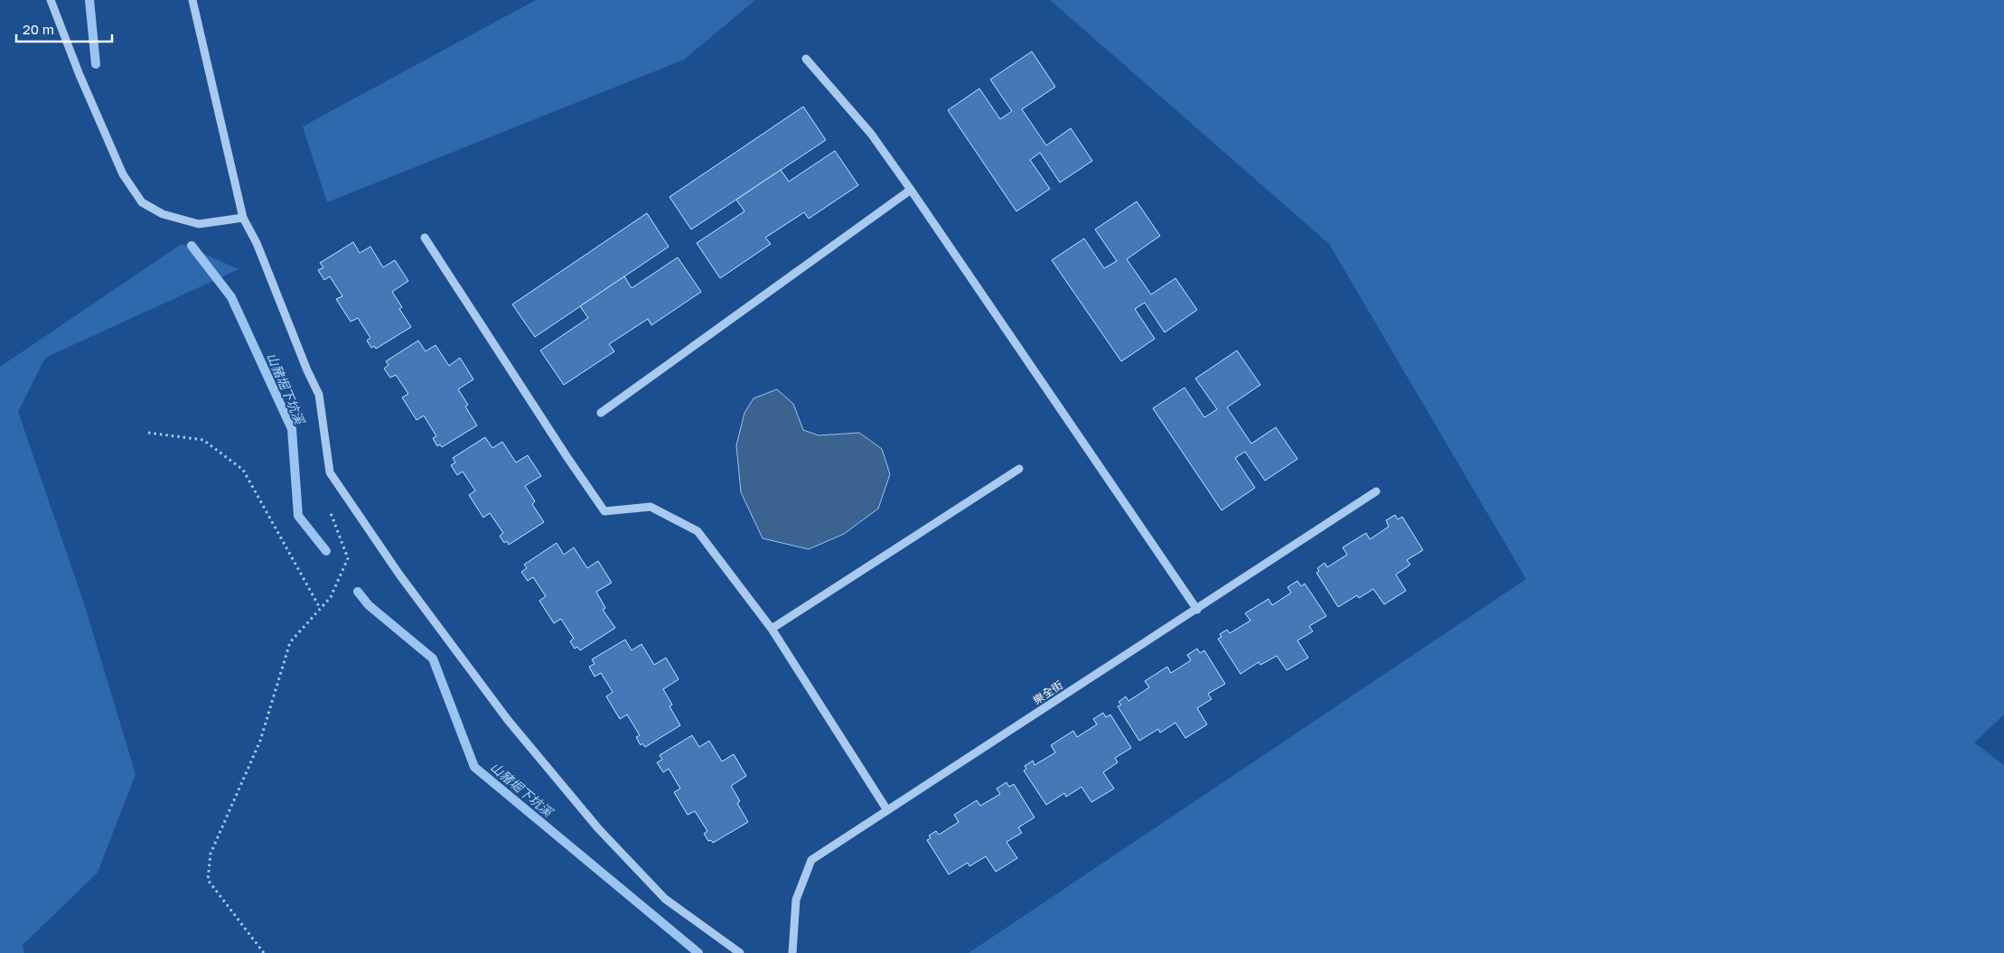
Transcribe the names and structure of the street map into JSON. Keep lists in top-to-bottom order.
{
  "streets": {
    "street": ["樂全街"]
  },
  "water": ["山豬堀下坑溪"],
  "scale_bar": "20 m"
}
